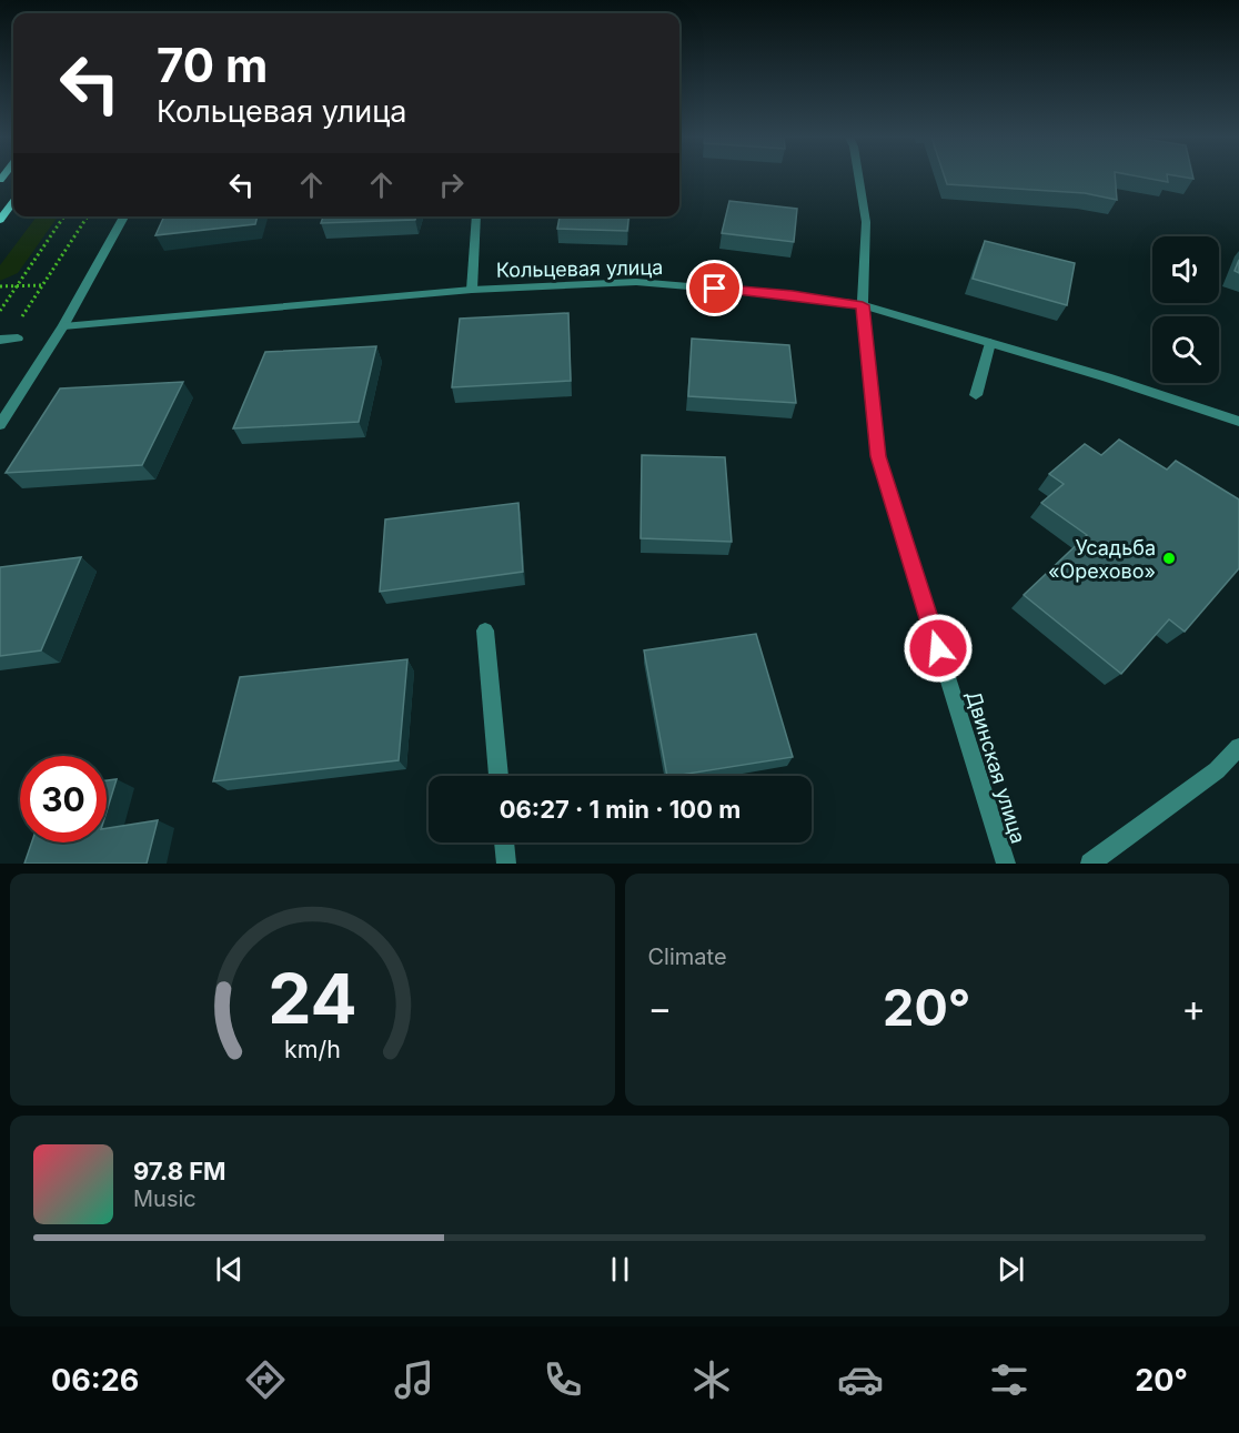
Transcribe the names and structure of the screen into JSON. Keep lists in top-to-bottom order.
{
  "streets": {
    "street": ["Кольцевая улица", "Двинская улица"]
  },
  "crossings": [
    ["Кольцевая улица", "Двинская улица"]
  ],
  "places": ["Усадьба «Орехово»"],
  "page": {
    "turn": ["70 m", "Кольцевая улица"],
    "limit": "30",
    "trip": "06:27 · 1 min · 100 m",
    "tile": "Climate",
    "heat": ["−", "20°", "+"],
    "song": ["97.8 FM", "Music"],
    "tabs": ["06:26", "20°"],
    "gauge": ["24", "km/h"]
  }
}
